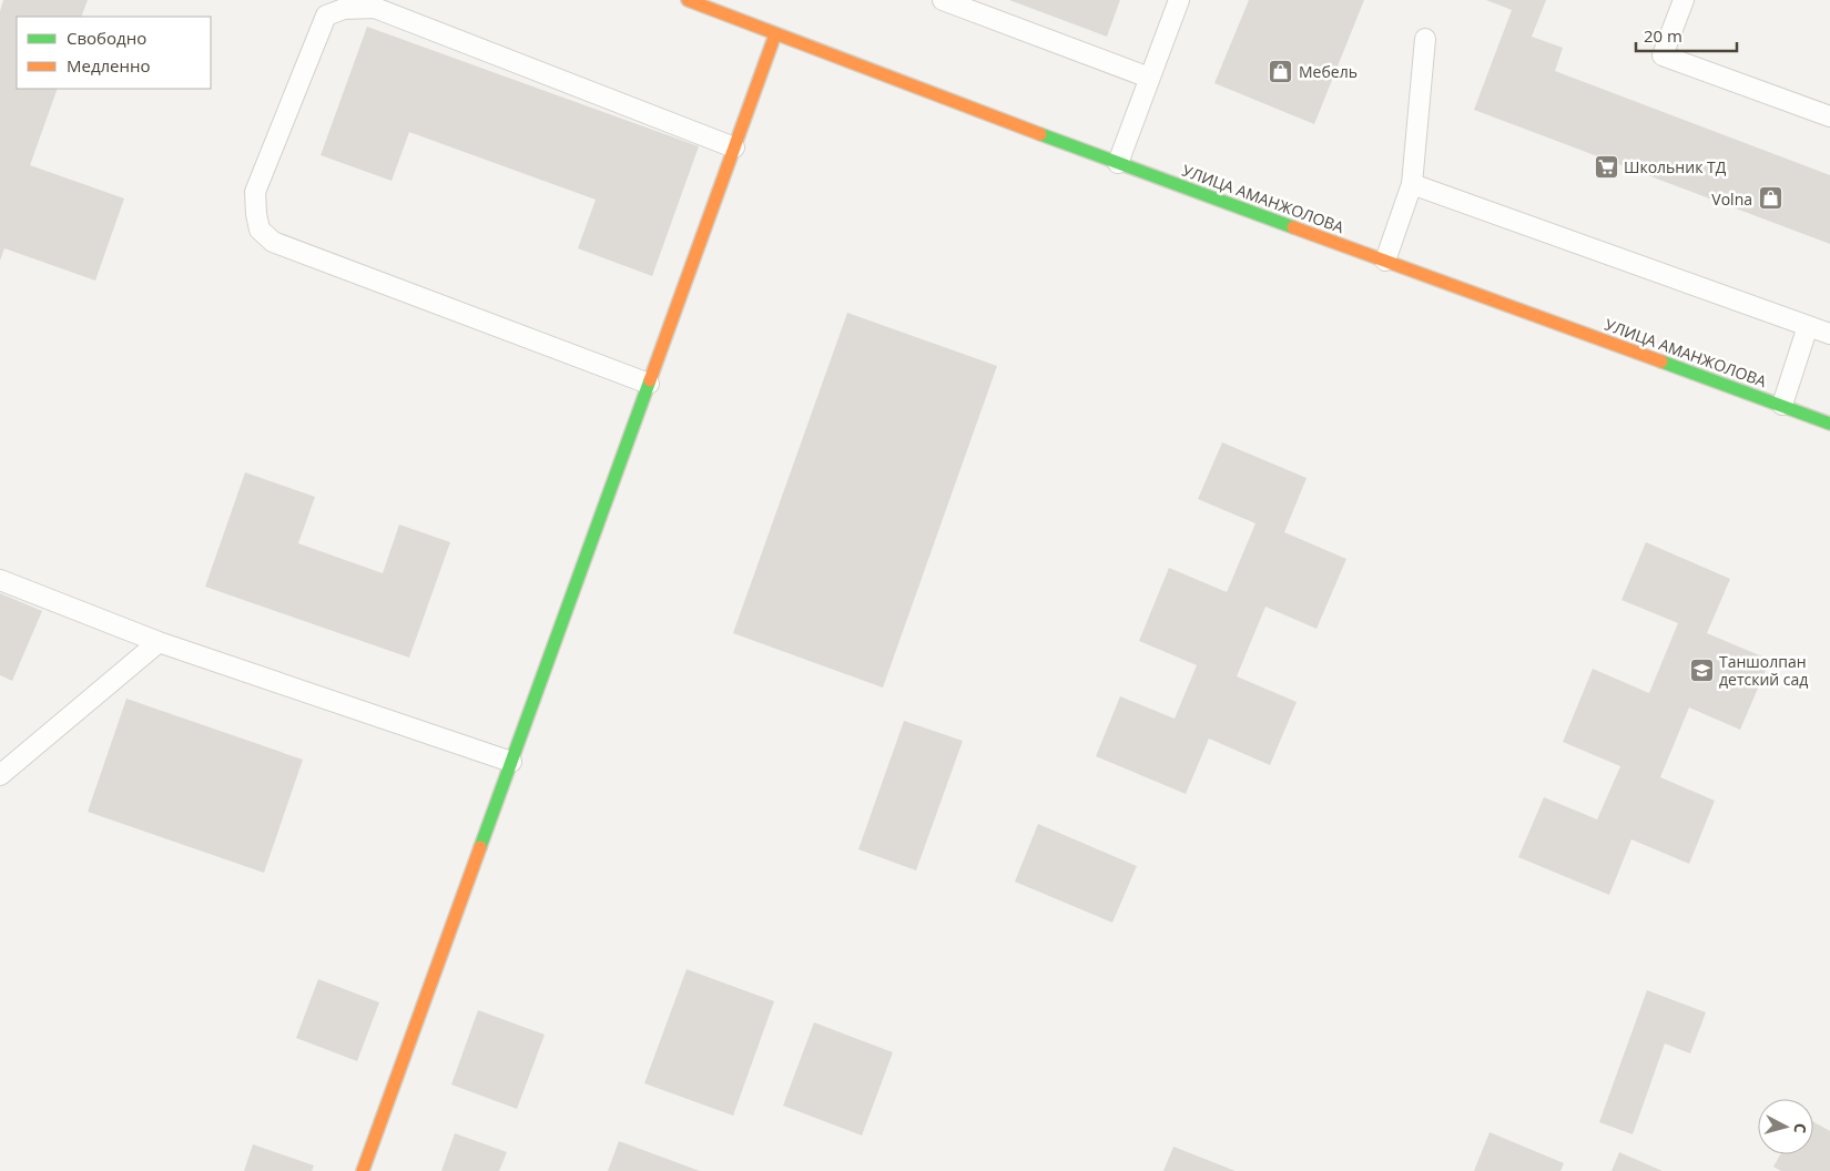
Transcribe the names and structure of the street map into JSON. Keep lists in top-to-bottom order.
{
  "streets": {
    "main road": ["УЛИЦА АМАНЖОЛОВА"]
  },
  "places": {
    "shop": ["Мебель", "Volna"],
    "supermarket": ["Школьник ТД"],
    "school or university": ["Таншолпан детский сад"]
  },
  "legend": ["Свободно", "Медленно"],
  "scale_bar": "20 m",
  "north": "right"
}
